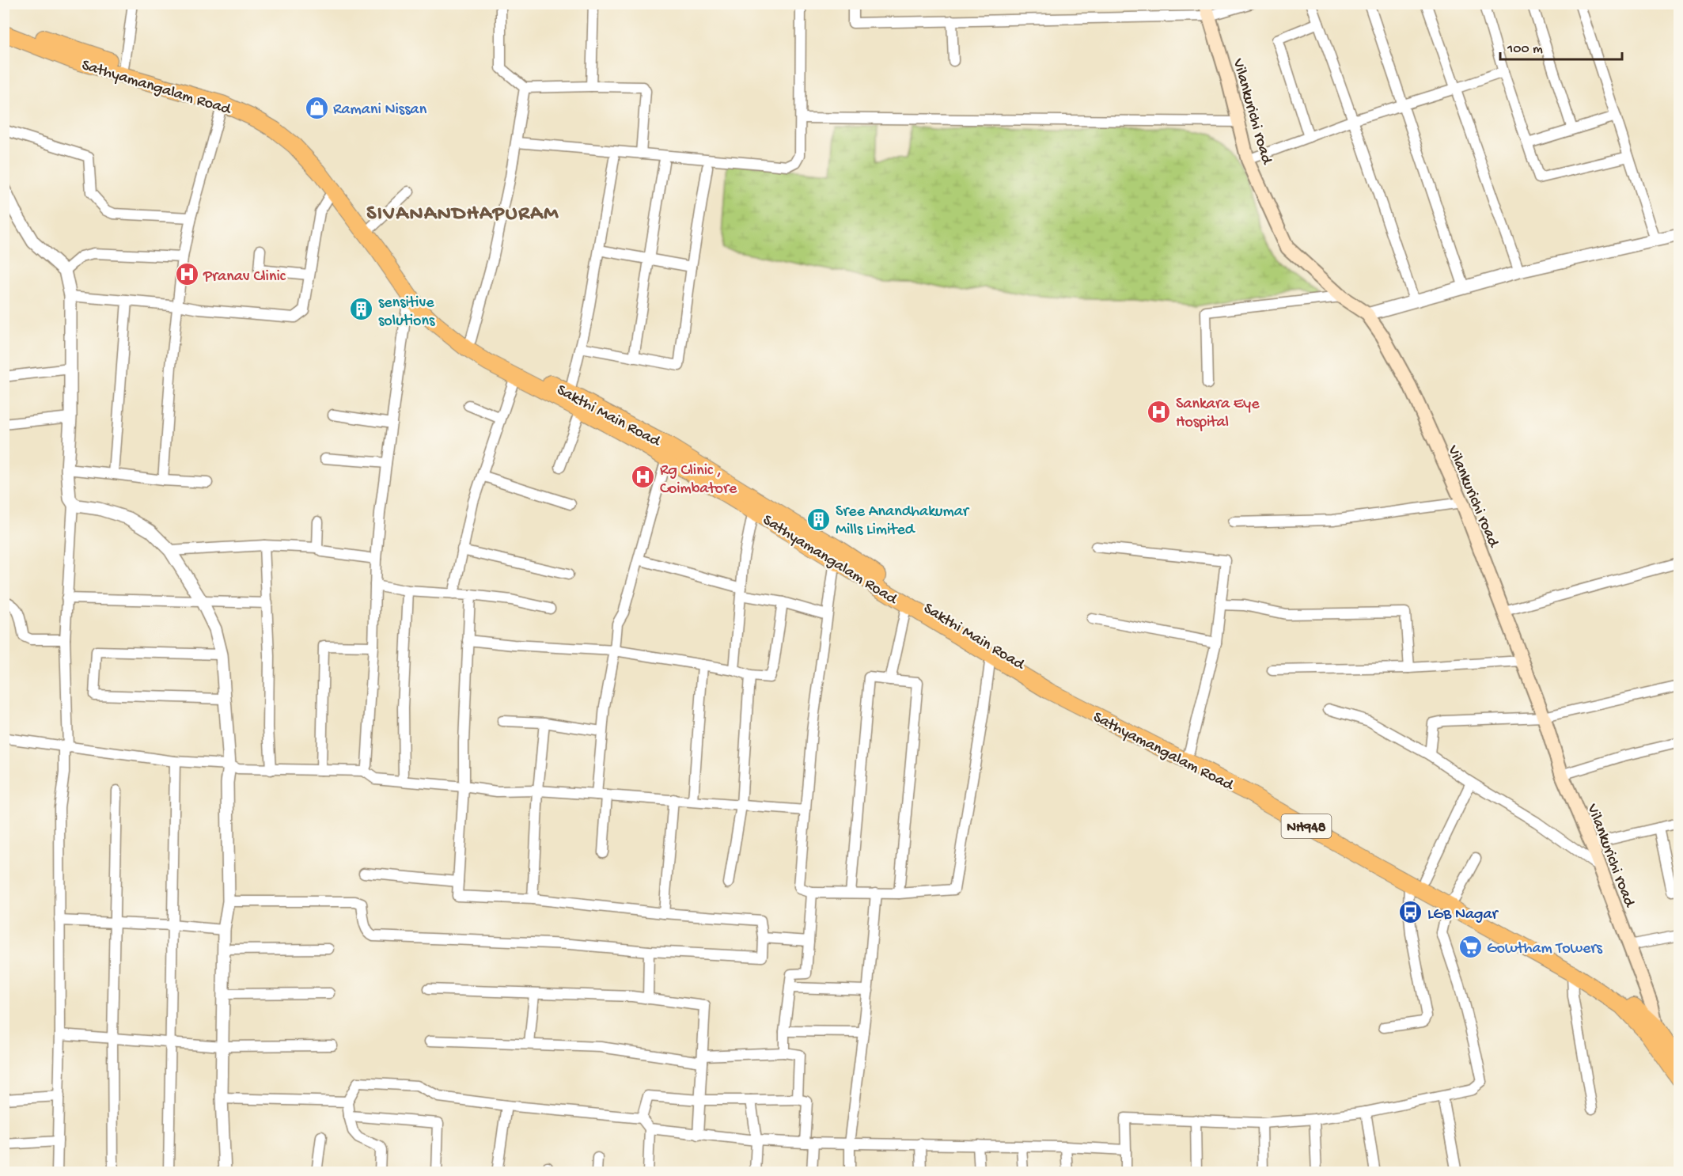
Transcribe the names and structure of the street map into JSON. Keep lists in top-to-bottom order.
{
  "streets": {
    "highway": ["Sathyamangalam Road", "Sakthi Main Road", "NH948"],
    "main road": ["Vilankurichi road"]
  },
  "crossings": [
    ["Sathyamangalam Road", "Vilankurichi road"],
    ["Sathyamangalam Road", "Sakthi Main Road"],
    ["Sathyamangalam Road", "NH948"],
    ["Vilankurichi road", "NH948"]
  ],
  "districts": ["SIVANANDHAPURAM"],
  "places": {
    "shop": ["Ramani Nissan"],
    "hospital": ["Pranav Clinic", "Sankara Eye Hospital", "Rg Clinic , Coimbatore"],
    "building": ["sensitive solutions", "Sree Anandhakumar Mills Limited"],
    "bus stop": ["LGB Nagar"],
    "supermarket": ["Gowtham Towers"]
  },
  "scale_bar": "100 m"
}
